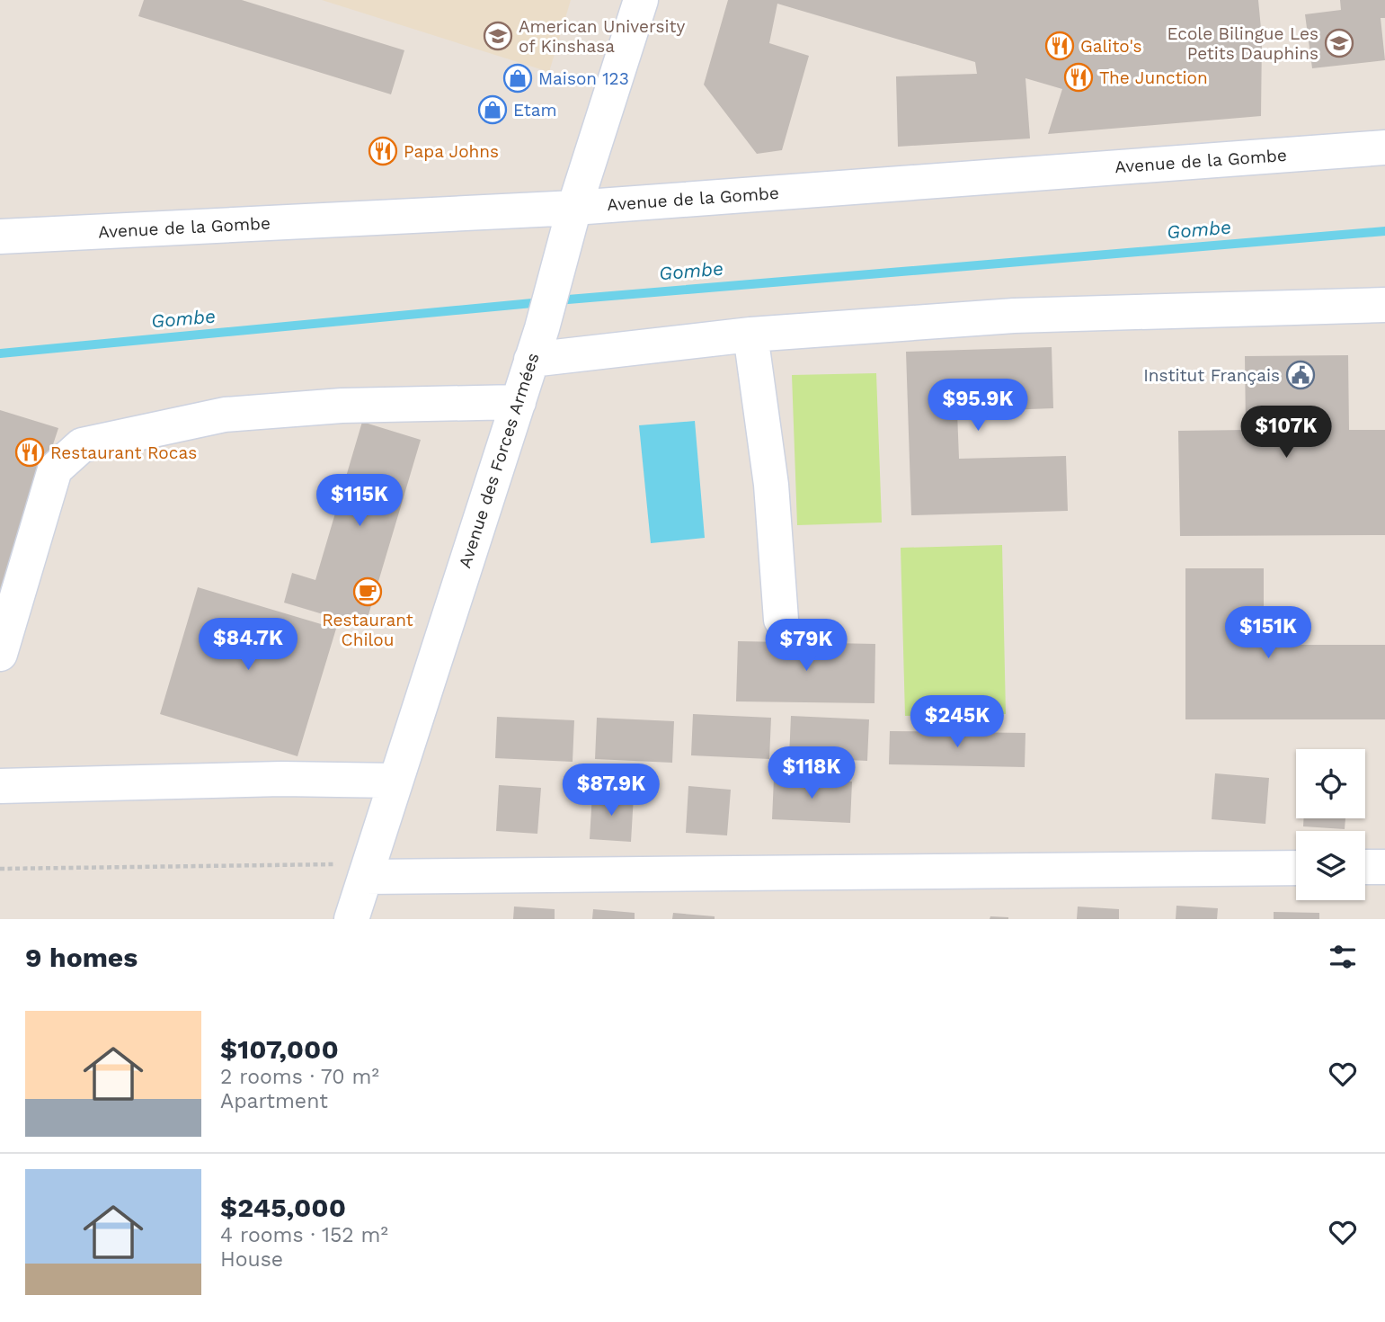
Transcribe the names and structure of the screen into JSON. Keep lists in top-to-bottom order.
{
  "streets": {
    "street": ["Avenue de la Gombe", "Avenue des Forces Armées"]
  },
  "crossings": [
    ["Avenue de la Gombe", "Avenue des Forces Armées"]
  ],
  "water": ["Gombe"],
  "places": {
    "school or university": ["American University of Kinshasa", "Ecole Bilingue Les Petits Dauphins"],
    "restaurant": [
      "Galito's",
      "The Junction",
      "Papa Johns",
      "Restaurant Rocas"
    ],
    "shop": ["Maison 123", "Etam"],
    "public building": ["Institut Français"],
    "cafe": ["Restaurant Chilou"]
  },
  "page": {
    "price": [
      "$95.9K",
      "$107K",
      "$115K",
      "$151K",
      "$84.7K",
      "$79K",
      "$245K",
      "$118K",
      "$87.9K"
    ],
    "heading": "9 homes",
    "list": [
      {
        "name": "$107,000",
        "note": "2 rooms · 70 m² · Apartment"
      },
      {
        "name": "$245,000",
        "note": "4 rooms · 152 m² · House"
      }
    ]
  }
}
